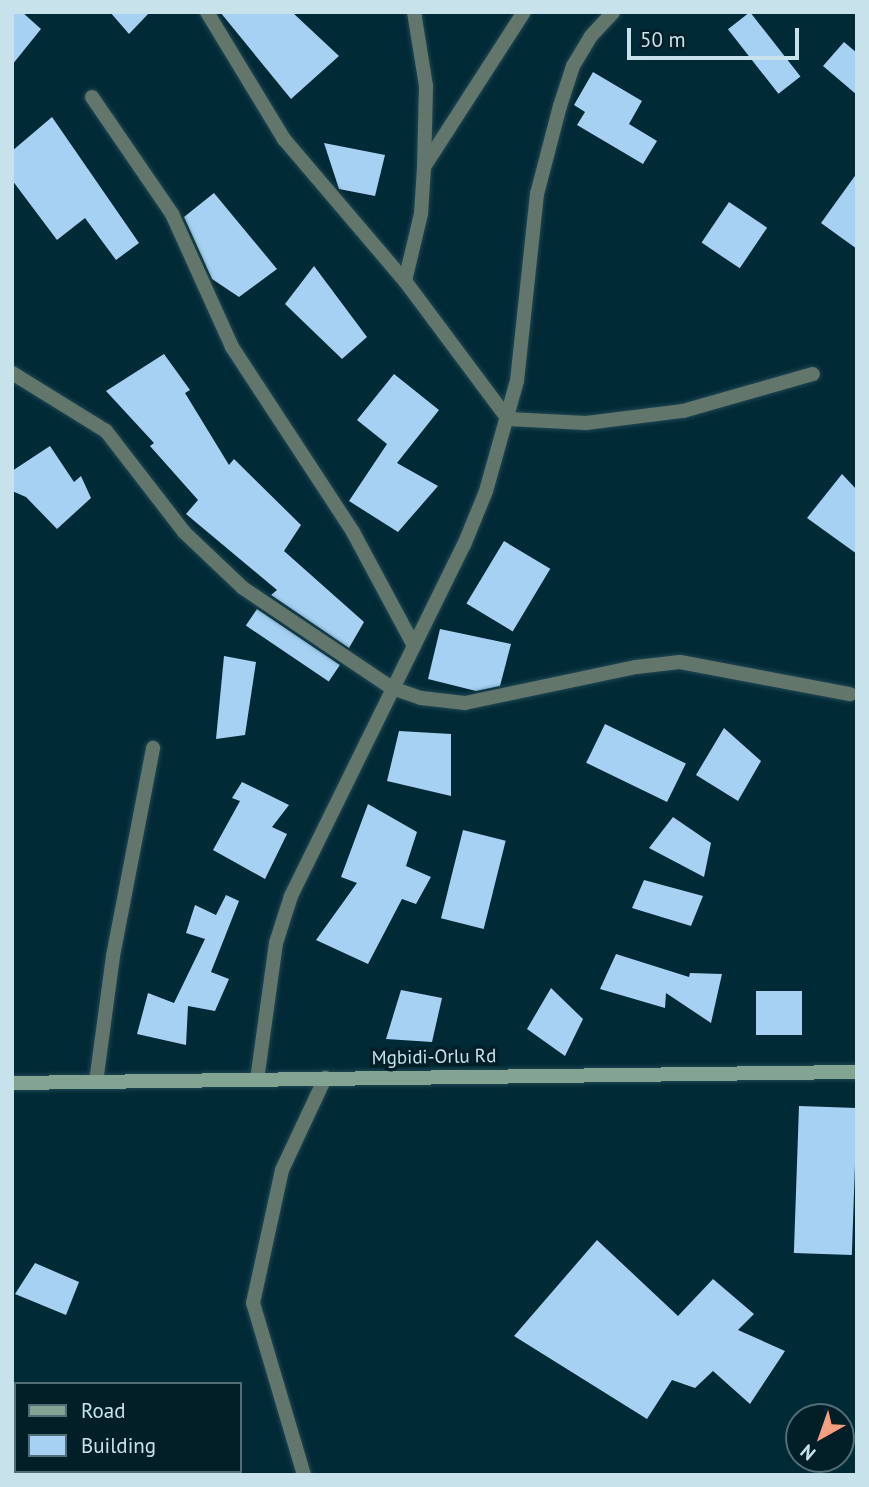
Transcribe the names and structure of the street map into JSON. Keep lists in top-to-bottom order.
{
  "streets": {
    "main road": ["Mgbidi-Orlu Rd"]
  },
  "legend": ["Road", "Building"],
  "scale_bar": "50 m",
  "north": "bottom left"
}
